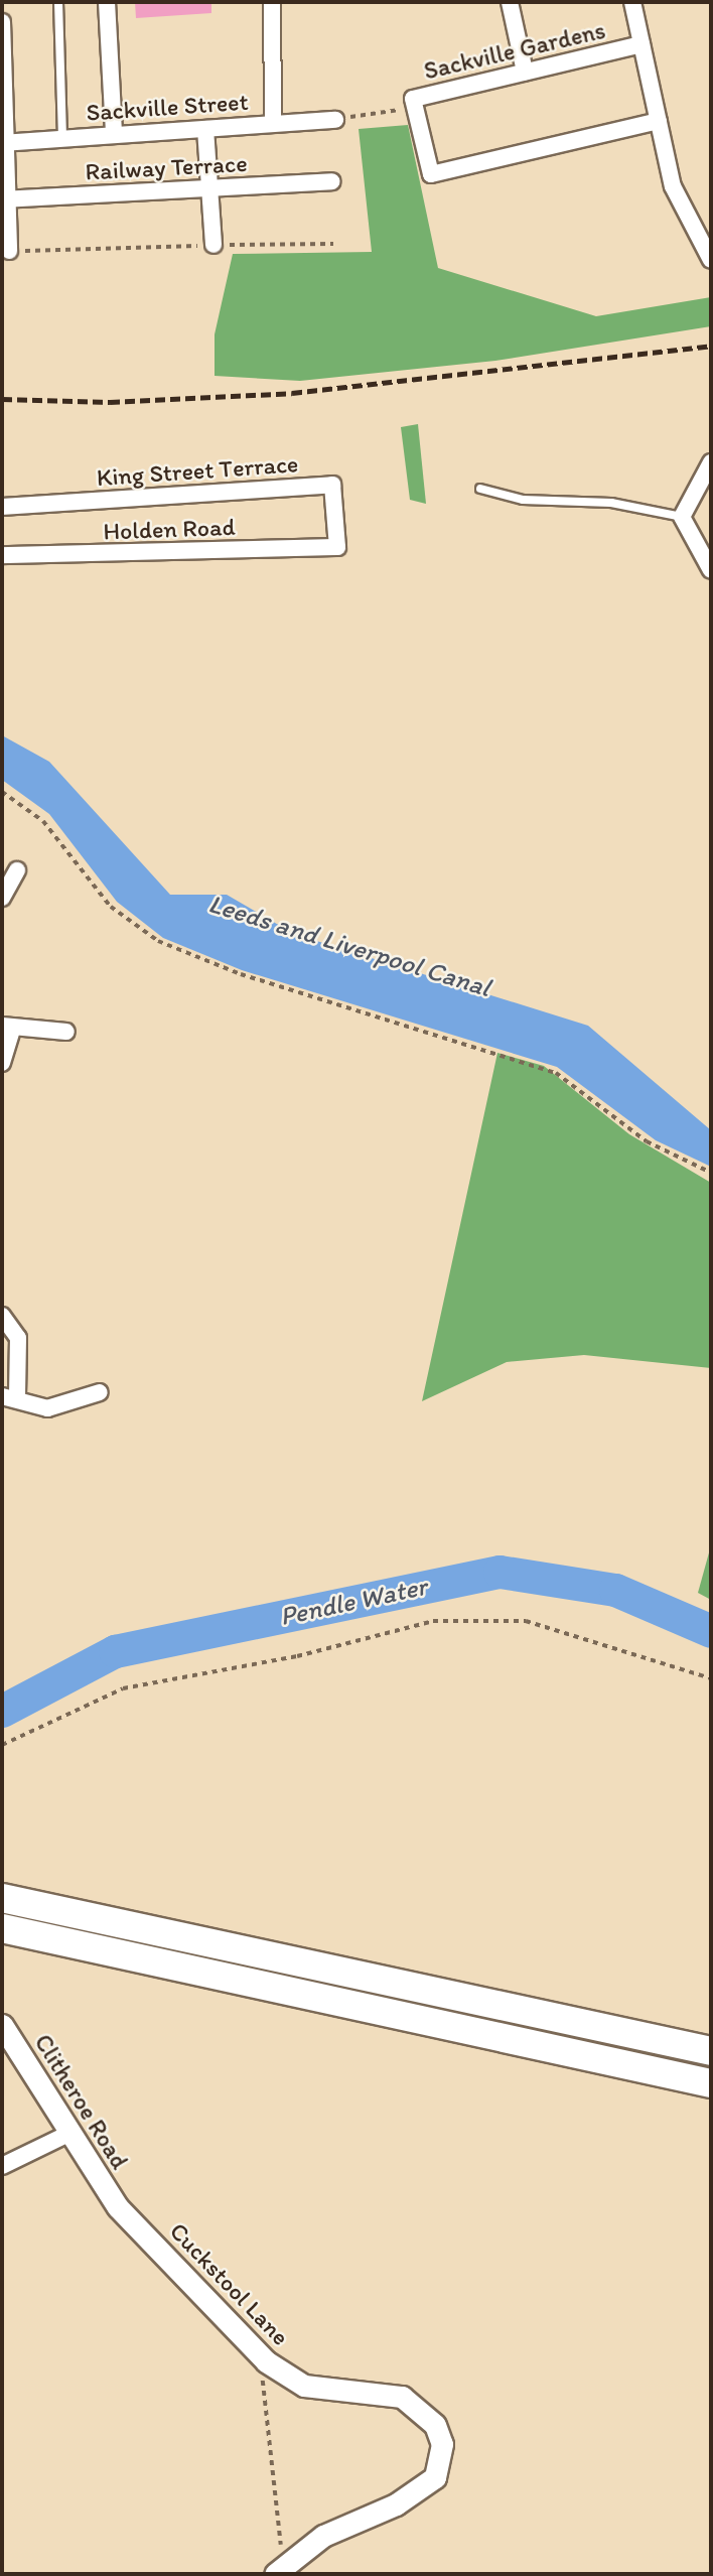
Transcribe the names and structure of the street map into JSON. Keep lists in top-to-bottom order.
{
  "streets": {
    "main road": ["Clitheroe Road", "Cuckstool Lane"],
    "street": [
      "Sackville Gardens",
      "Sackville Street",
      "Railway Terrace",
      "King Street Terrace",
      "Holden Road"
    ]
  },
  "crossings": [
    ["King Street Terrace", "Holden Road"],
    ["Clitheroe Road", "Cuckstool Lane"]
  ],
  "water": ["Leeds and Liverpool Canal", "Pendle Water"]
}
